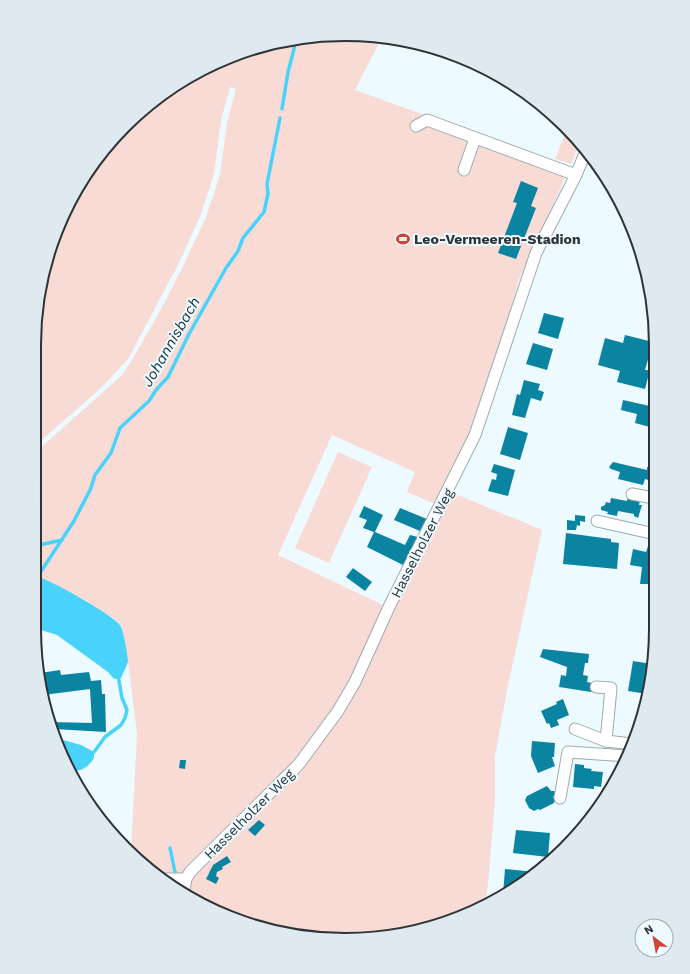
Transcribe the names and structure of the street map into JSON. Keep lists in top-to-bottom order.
{
  "streets": {
    "street": ["Hasselholzer Weg"]
  },
  "water": ["Johannisbach"],
  "places": {
    "sports": ["Leo-Vermeeren-Stadion"]
  },
  "north": "top left"
}
